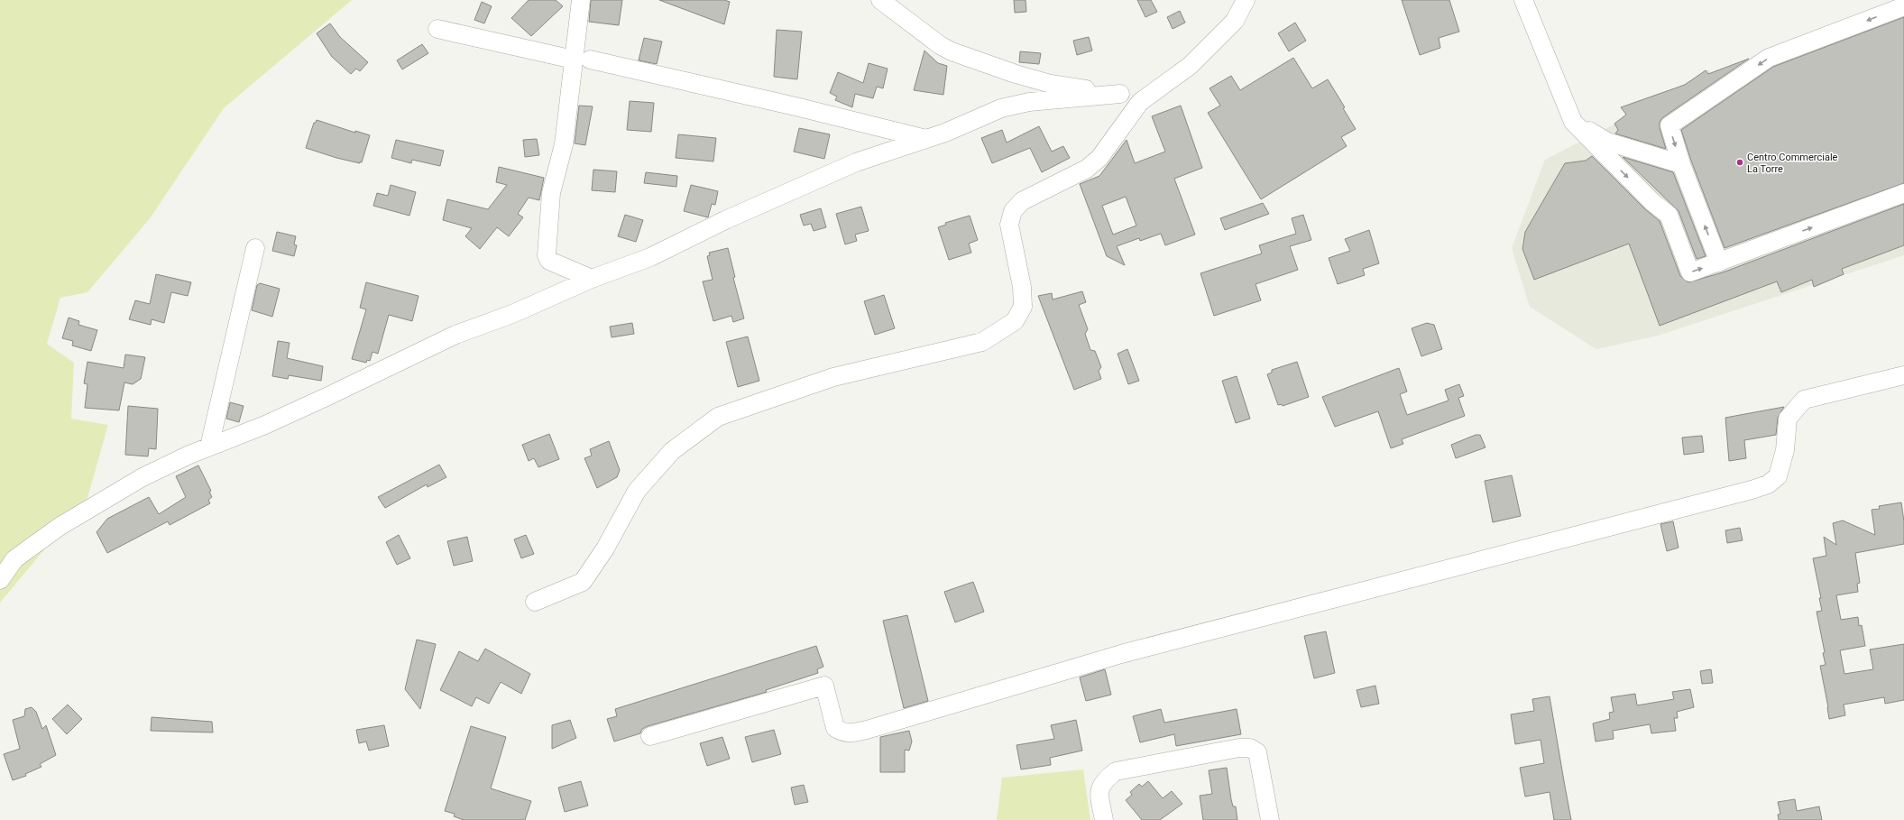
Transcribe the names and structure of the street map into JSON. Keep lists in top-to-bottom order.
{
  "places": ["Centro Commerciale La Torre"]
}
